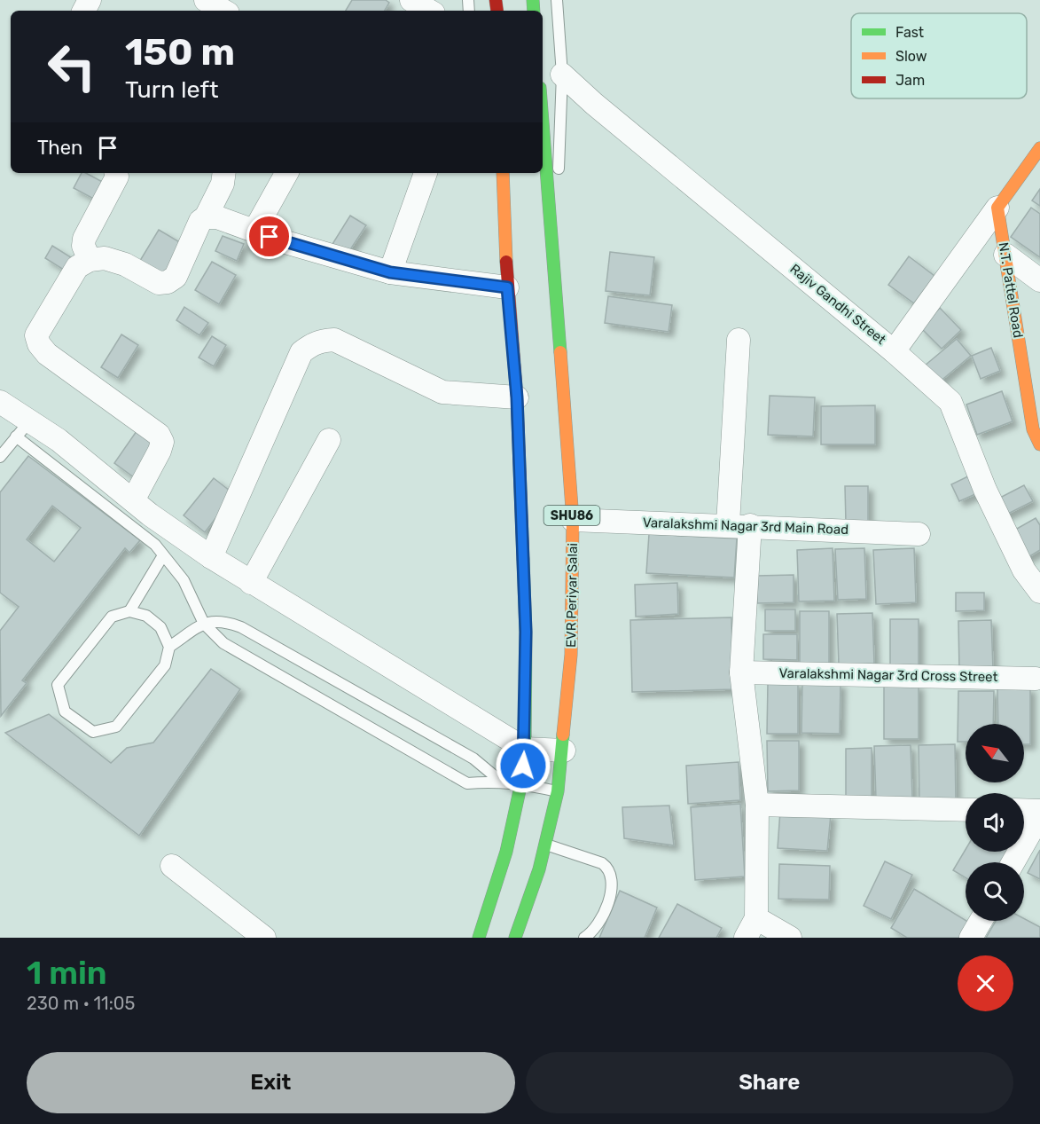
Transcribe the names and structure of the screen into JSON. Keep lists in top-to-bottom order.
{
  "streets": {
    "main road": ["N.T. Pattel Road", "SHU86", "EVR Periyar Salai"],
    "street": ["Rajiv Gandhi Street", "Varalakshmi Nagar 3rd Main Road", "Varalakshmi Nagar 3rd Cross Street"]
  },
  "crossings": [
    ["Varalakshmi Nagar 3rd Main Road", "EVR Periyar Salai"]
  ],
  "legend": ["Fast", "Slow", "Jam"],
  "north": "top left",
  "page": {
    "turn": ["150 m", "Turn left"],
    "then": "Then",
    "heading": ["1 min", "230 m · 11:05"],
    "buttons": ["Exit", "Share"]
  }
}
